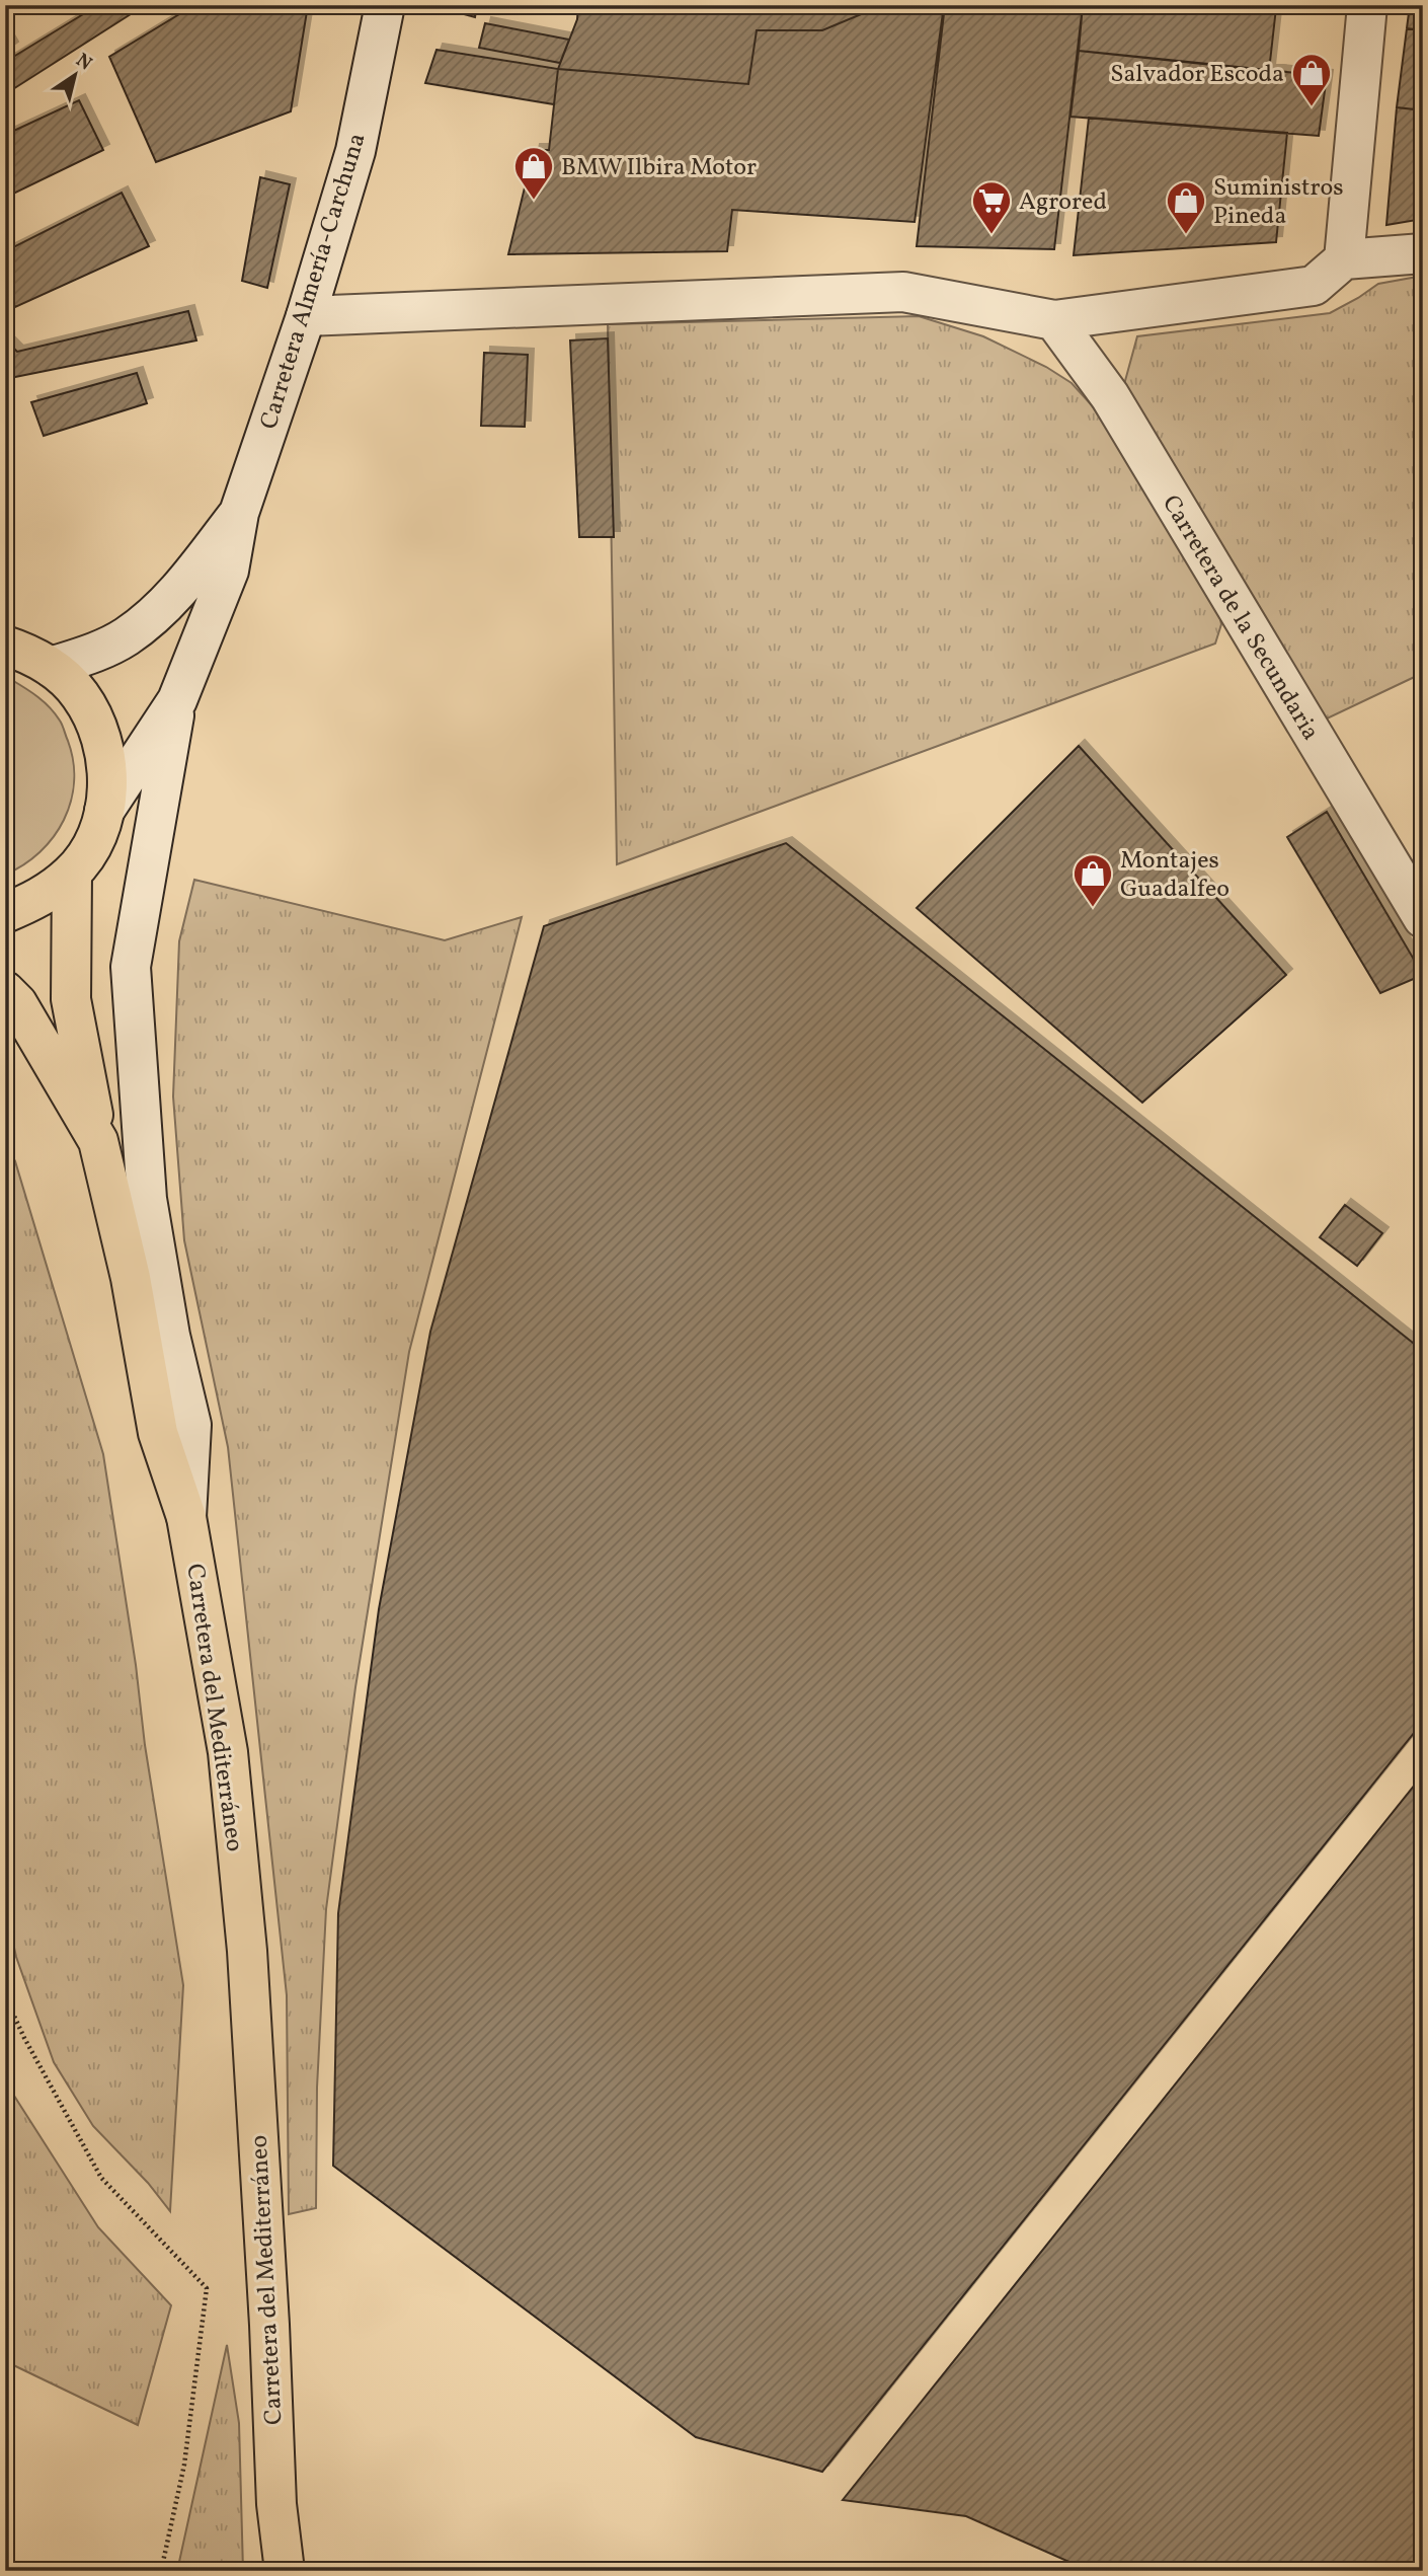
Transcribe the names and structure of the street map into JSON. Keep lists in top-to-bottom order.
{
  "streets": {
    "highway": ["Carretera del Mediterráneo"],
    "street": ["Carretera Almería-Carchuna", "Carretera de la Secundaria"]
  },
  "places": {
    "shop": [
      "Salvador Escoda",
      "BMW Ilbira Motor",
      "Suministros Pineda",
      "Montajes Guadalfeo"
    ],
    "supermarket": ["Agrored"]
  },
  "north": "top right"
}
